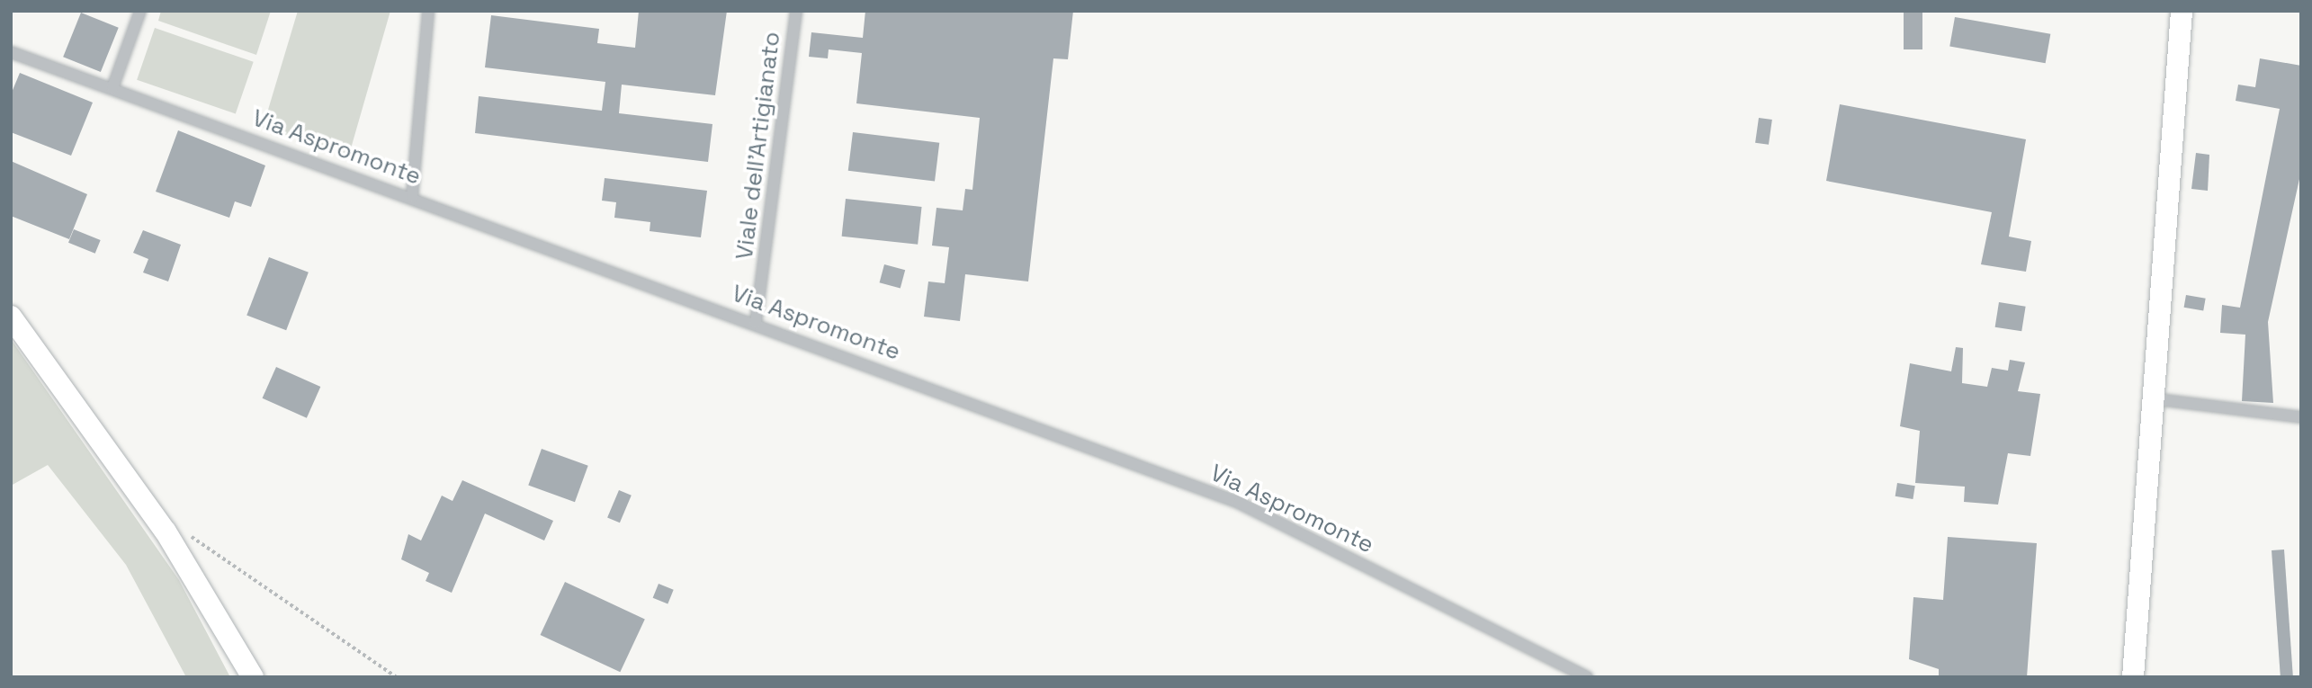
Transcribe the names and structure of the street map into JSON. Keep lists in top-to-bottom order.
{
  "streets": {
    "street": ["Viale dell'Artigianato", "Via Aspromonte"]
  },
  "crossings": [
    ["Viale dell'Artigianato", "Via Aspromonte"]
  ]
}
